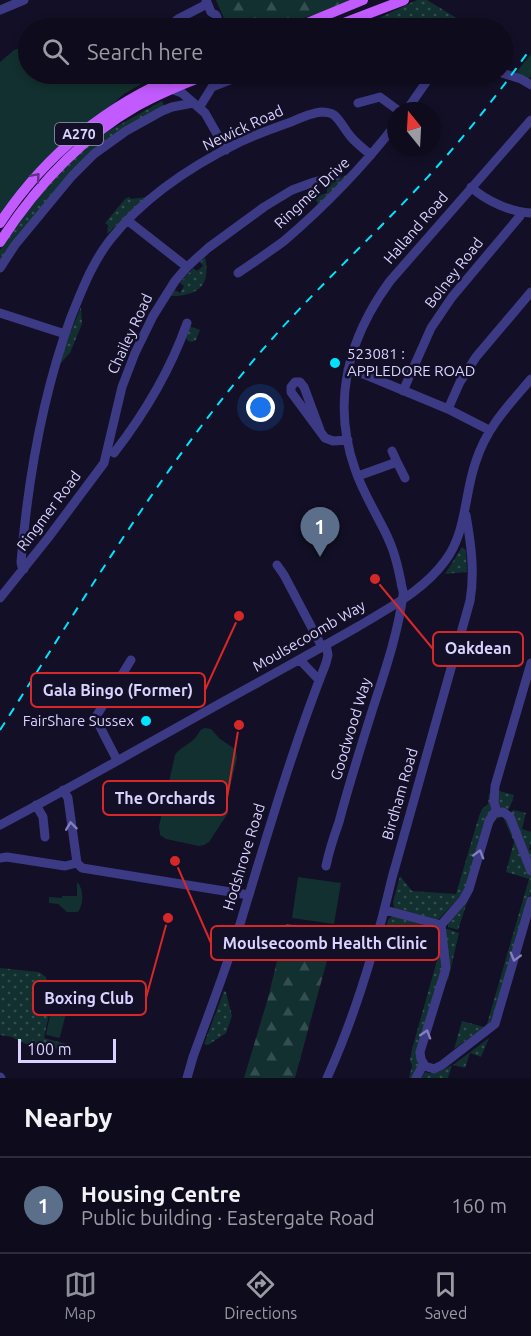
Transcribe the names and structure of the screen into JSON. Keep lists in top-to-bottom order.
{
  "streets": {
    "main road": ["A270"],
    "street": [
      "Newick Road",
      "Ringmer Drive",
      "Halland Road",
      "Bolney Road",
      "Chailey Road",
      "Ringmer Road",
      "Moulsecoomb Way",
      "Goodwood Way",
      "Birdham Road",
      "Hodshrove Road"
    ]
  },
  "crossings": [
    ["Newick Road", "Ringmer Drive"],
    ["Newick Road", "Ringmer Road"],
    ["Halland Road", "Goodwood Way"],
    ["Chailey Road", "Ringmer Road"],
    ["Moulsecoomb Way", "Goodwood Way"],
    ["Moulsecoomb Way", "Birdham Road"],
    ["Moulsecoomb Way", "Hodshrove Road"]
  ],
  "places": [
    "523081 : APPLEDORE ROAD",
    "Oakdean",
    "Gala Bingo (Former)",
    "FairShare Sussex",
    "The Orchards",
    "Moulsecoomb Health Clinic",
    "Boxing Club"
  ],
  "scale_bar": "100 m",
  "north": "top",
  "page": {
    "search": "Search here",
    "pins": "1",
    "scale": "100 m",
    "heading": "Nearby",
    "list": [
      {
        "mark": "1",
        "name": "Housing Centre",
        "note": "Public building · Eastergate Road",
        "value": "160 m"
      }
    ],
    "nav": ["Map", "Directions", "Saved"]
  }
}
